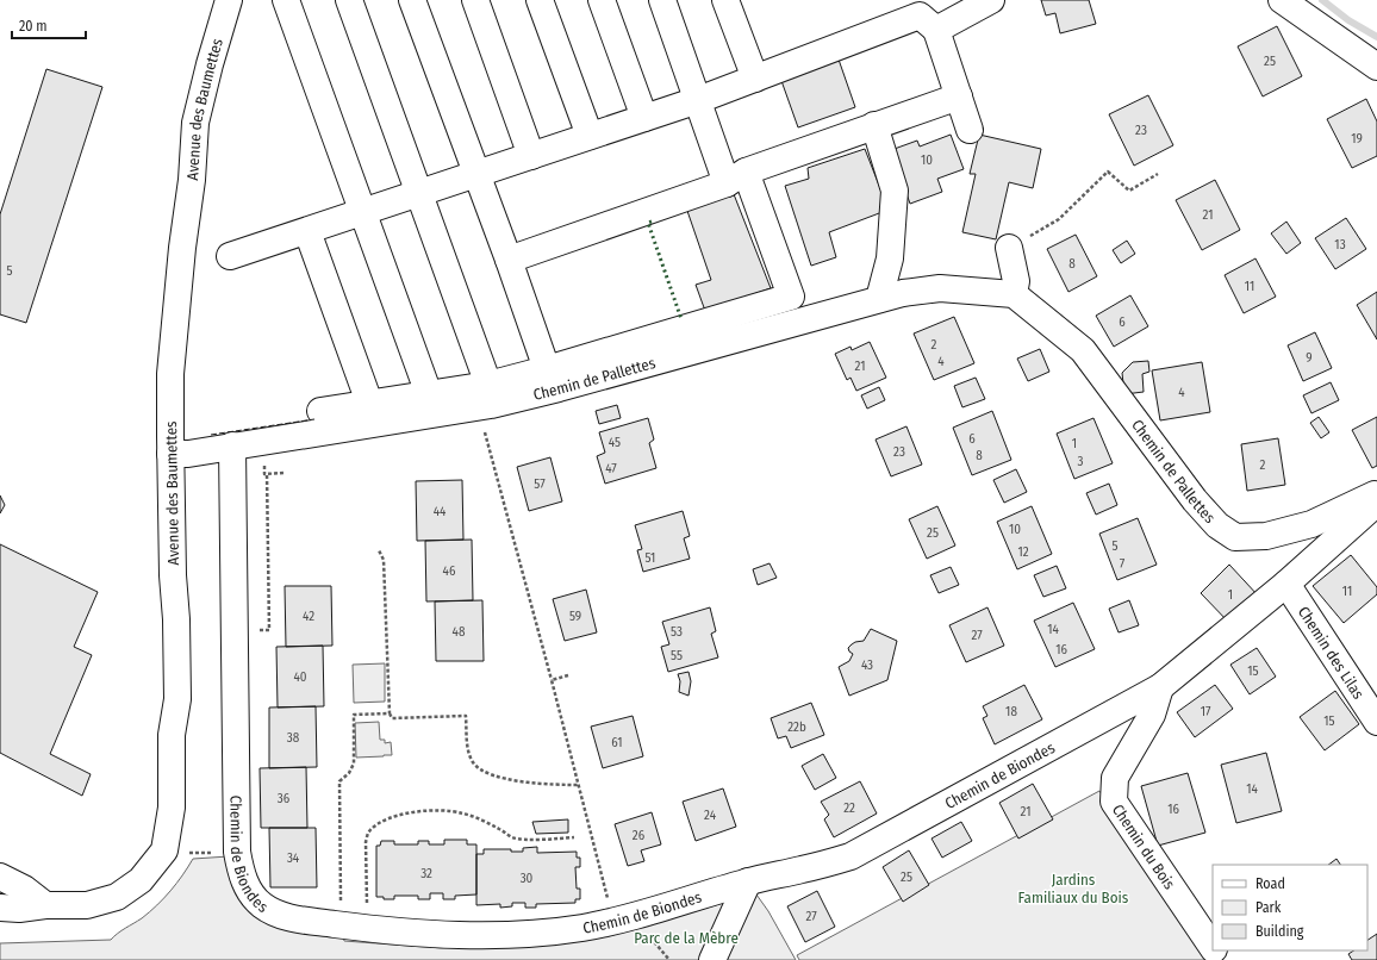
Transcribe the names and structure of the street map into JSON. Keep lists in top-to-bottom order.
{
  "streets": {
    "street": [
      "Avenue des Baumettes",
      "Chemin de Pallettes",
      "Chemin des Lilas",
      "Chemin de Biondes",
      "Chemin du Bois"
    ]
  },
  "crossings": [
    ["Avenue des Baumettes", "Chemin de Pallettes"],
    ["Chemin de Pallettes", "Chemin de Biondes"],
    ["Chemin des Lilas", "Chemin de Biondes"],
    ["Chemin de Biondes", "Chemin du Bois"]
  ],
  "parks": ["Jardins Familiaux du Bois", "Parc de la Mèbre"],
  "house_numbers": [
    "25",
    "23",
    "19",
    "10",
    "21",
    "13",
    "8",
    "5",
    "11",
    "6",
    "2",
    "9",
    "4",
    "21",
    "4",
    "6",
    "45",
    "1",
    "23",
    "8",
    "3",
    "2",
    "47",
    "57",
    "44",
    "10",
    "25",
    "5",
    "12",
    "51",
    "7",
    "46",
    "11",
    "1",
    "42",
    "59",
    "14",
    "48",
    "53",
    "27",
    "16",
    "55",
    "43",
    "15",
    "40",
    "18",
    "17",
    "15",
    "22b",
    "38",
    "61",
    "14",
    "36",
    "22",
    "16",
    "21",
    "24",
    "26",
    "34",
    "32",
    "25",
    "30",
    "27"
  ],
  "legend": ["Road", "Park", "Building"],
  "scale_bar": "20 m"
}
